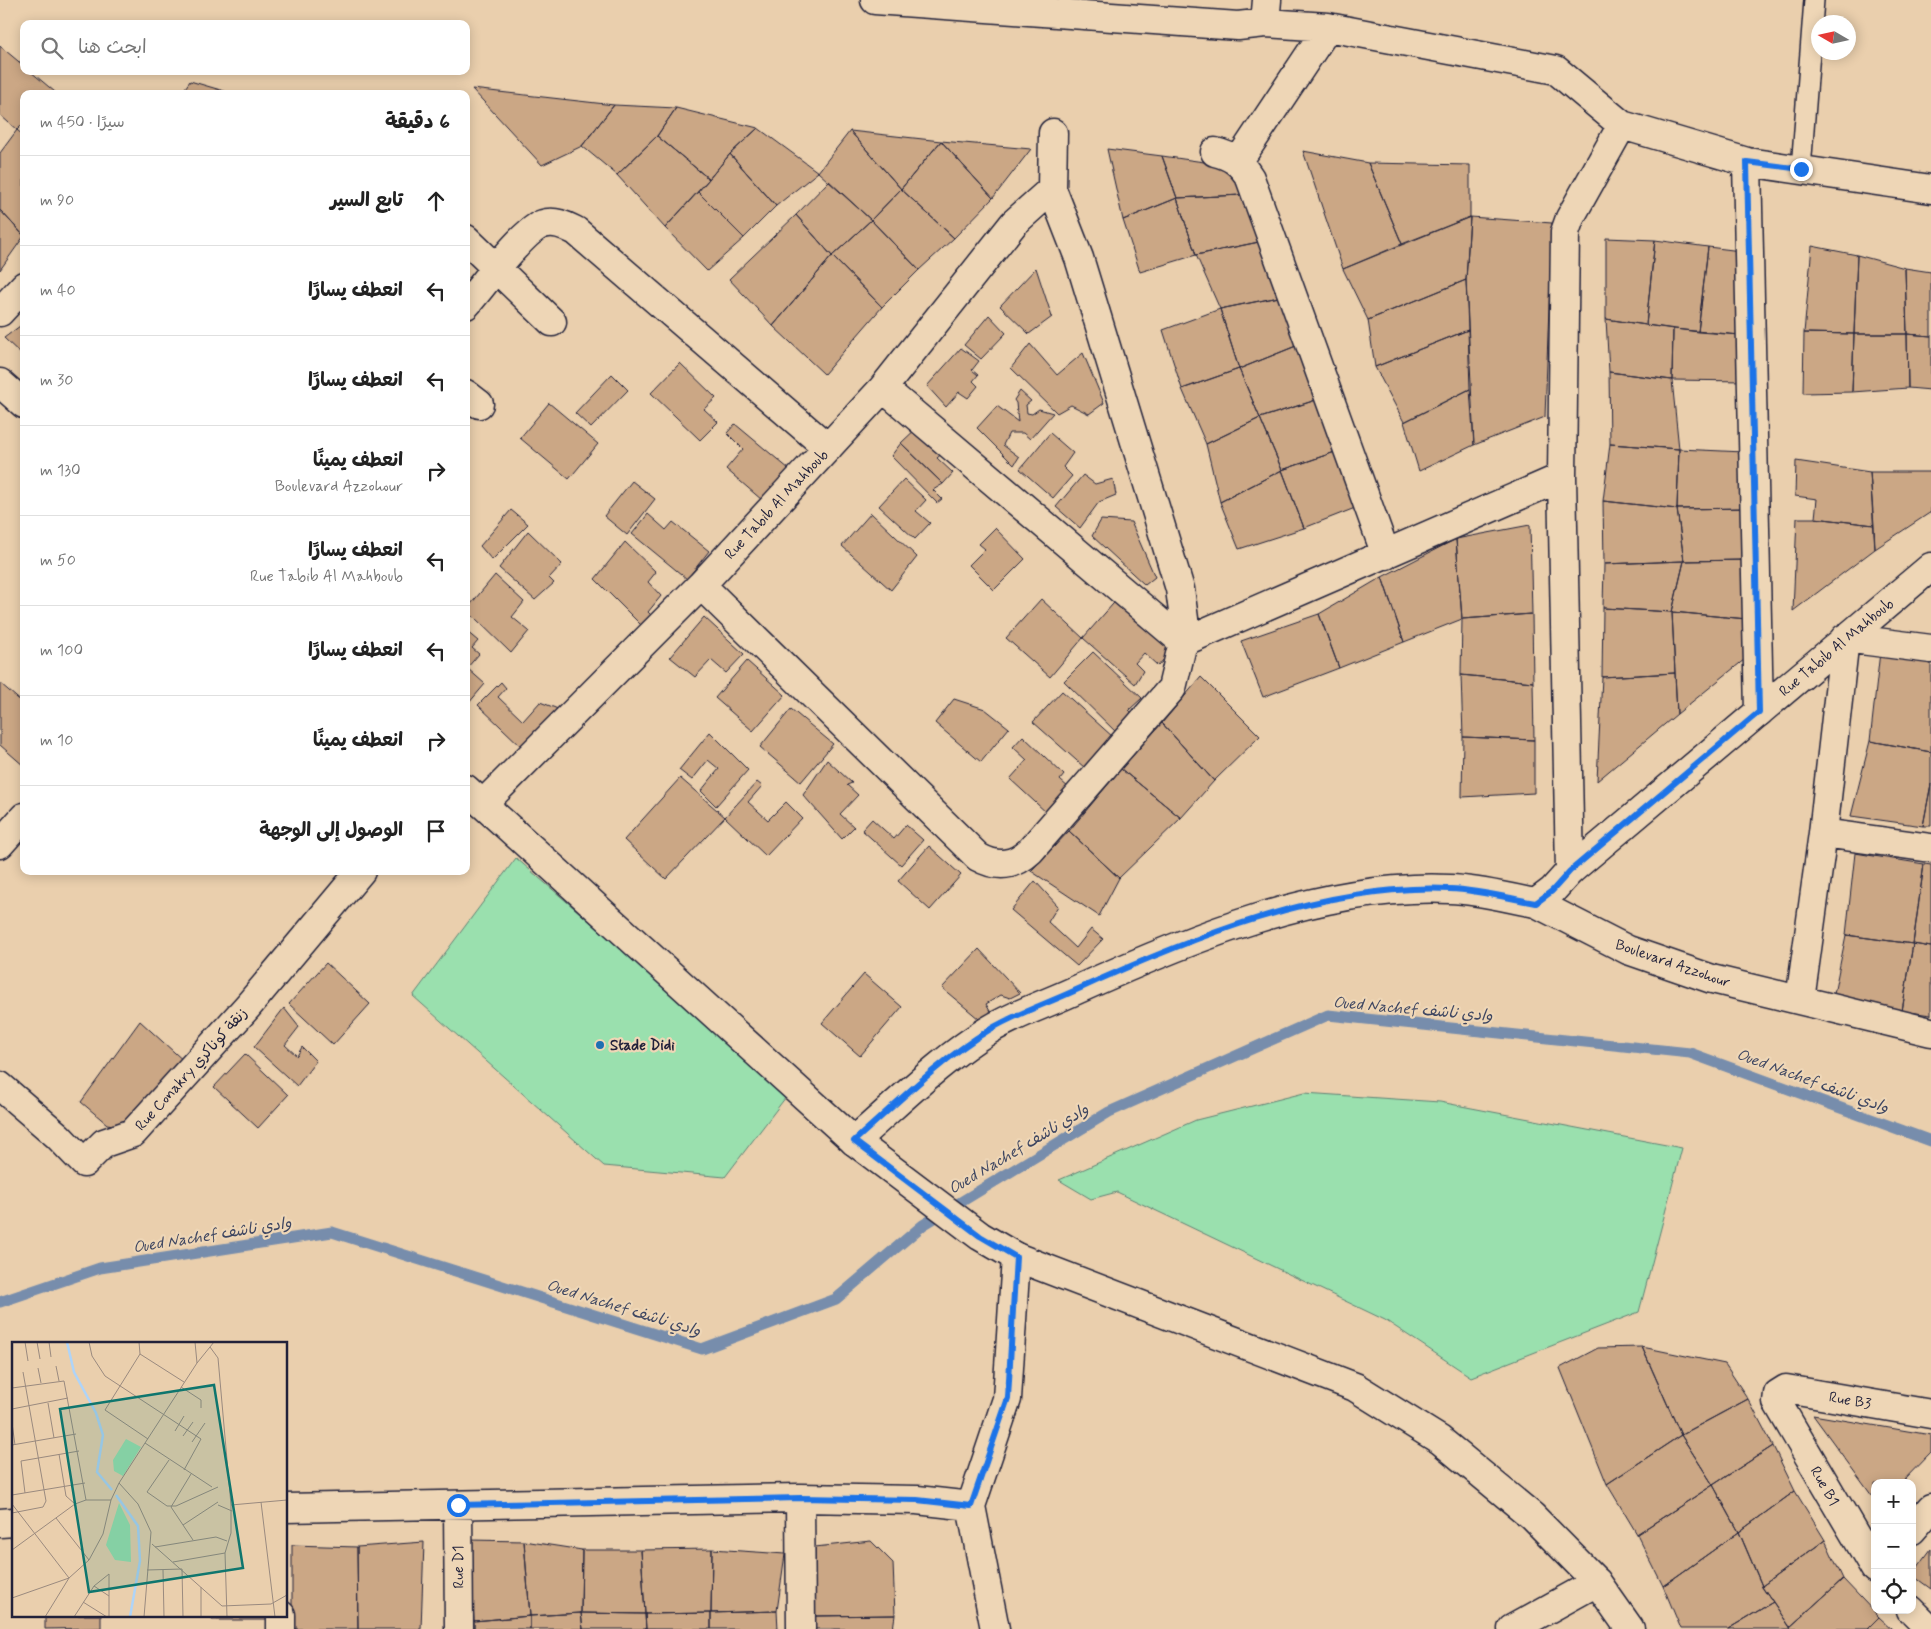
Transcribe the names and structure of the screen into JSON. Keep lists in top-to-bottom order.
{
  "streets": {
    "street": [
      "Rue Tabib Al Mahboub",
      "Boulevard Azzohour",
      "Rue Conakry زنقة كوناكري",
      "Rue B3",
      "Rue B1",
      "Rue D1"
    ]
  },
  "crossings": [
    ["Rue Tabib Al Mahboub", "Boulevard Azzohour"],
    ["Rue B3", "Rue B1"]
  ],
  "water": ["Oued Nachef وادي ناشف"],
  "places": ["Stade Didi"],
  "north": "left",
  "page": {
    "search": "ابحث هنا",
    "heading": ["6 دقيقة", "سيرًا · 450 m"],
    "list": [
      ["تابع السير", "90 m"],
      ["انعطف يسارًا", "40 m"],
      ["انعطف يسارًا", "30 m"],
      ["انعطف يمينًا", "Boulevard Azzohour", "130 m"],
      ["انعطف يسارًا", "Rue Tabib Al Mahboub", "50 m"],
      ["انعطف يسارًا", "100 m"],
      ["انعطف يمينًا", "10 m"],
      "الوصول إلى الوجهة"
    ],
    "map_buttons": ["+", "−"]
  }
}
